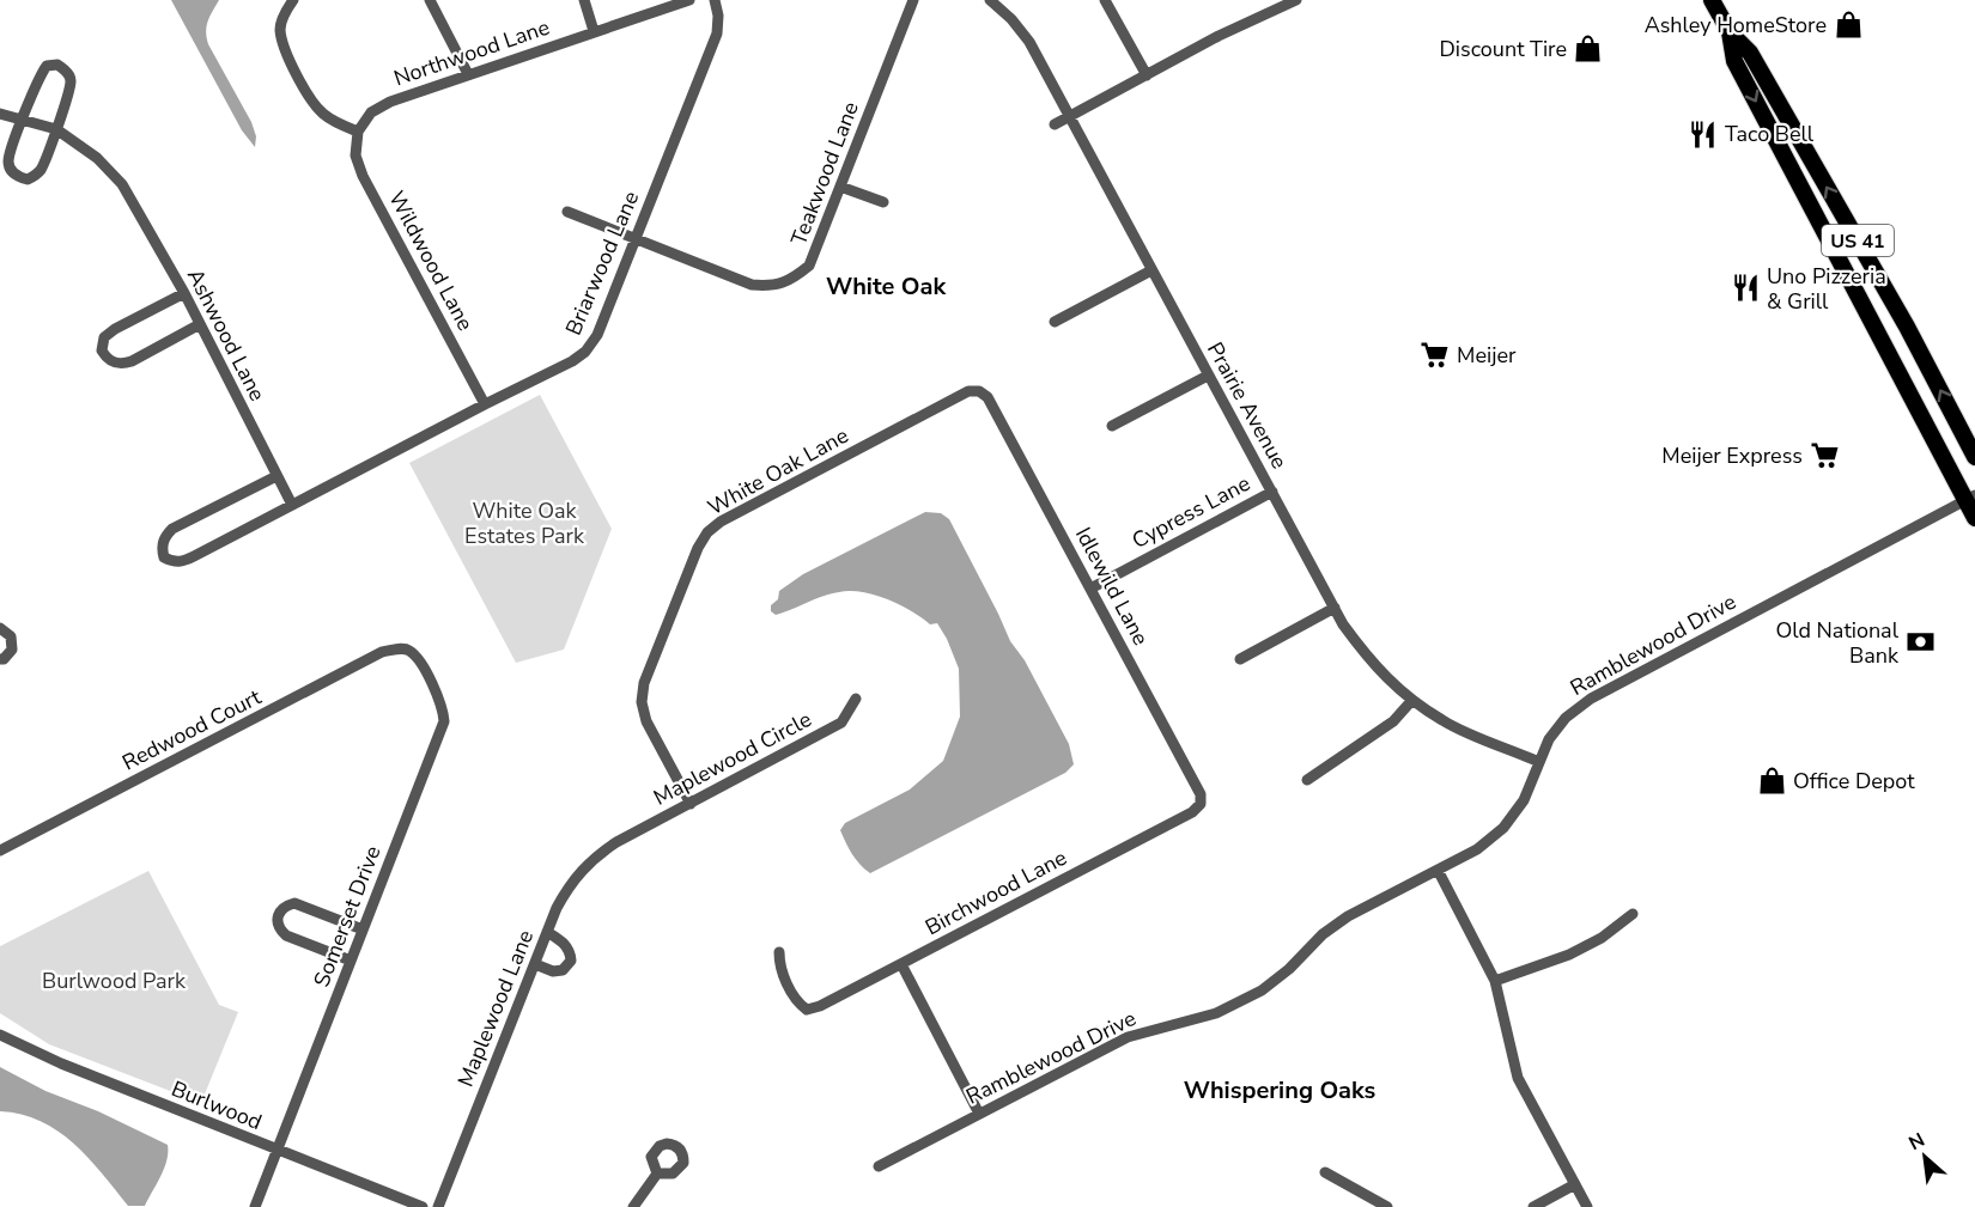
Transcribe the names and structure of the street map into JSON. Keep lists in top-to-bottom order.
{
  "streets": {
    "highway": ["US 41"],
    "street": [
      "Northwood Lane",
      "Teakwood Lane",
      "Wildwood Lane",
      "Briarwood Lane",
      "Ashwood Lane",
      "Prairie Avenue",
      "White Oak Lane",
      "Cypress Lane",
      "Idlewild Lane",
      "Ramblewood Drive",
      "Redwood Court",
      "Maplewood Circle",
      "Birchwood Lane",
      "Somerset Drive",
      "Maplewood Lane",
      "Burlwood"
    ]
  },
  "crossings": [
    ["Northwood Lane", "Wildwood Lane"],
    ["Teakwood Lane", "Briarwood Lane"],
    ["US 41", "Ramblewood Drive"],
    ["Wildwood Lane", "Briarwood Lane"],
    ["Briarwood Lane", "Ashwood Lane"],
    ["Prairie Avenue", "Cypress Lane"],
    ["Prairie Avenue", "Ramblewood Drive"],
    ["White Oak Lane", "Idlewild Lane"],
    ["White Oak Lane", "Maplewood Circle"],
    ["Cypress Lane", "Idlewild Lane"],
    ["Idlewild Lane", "Birchwood Lane"],
    ["Redwood Court", "Somerset Drive"],
    ["Maplewood Circle", "Maplewood Lane"],
    ["Somerset Drive", "Burlwood"]
  ],
  "districts": ["White Oak", "Whispering Oaks"],
  "parks": ["White Oak Estates Park", "Burlwood Park"],
  "places": {
    "shop": ["Ashley HomeStore", "Discount Tire", "Office Depot"],
    "restaurant": ["Taco Bell", "Uno Pizzeria & Grill"],
    "supermarket": ["Meijer", "Meijer Express"],
    "bank": ["Old National Bank"]
  },
  "north": "top left"
}
